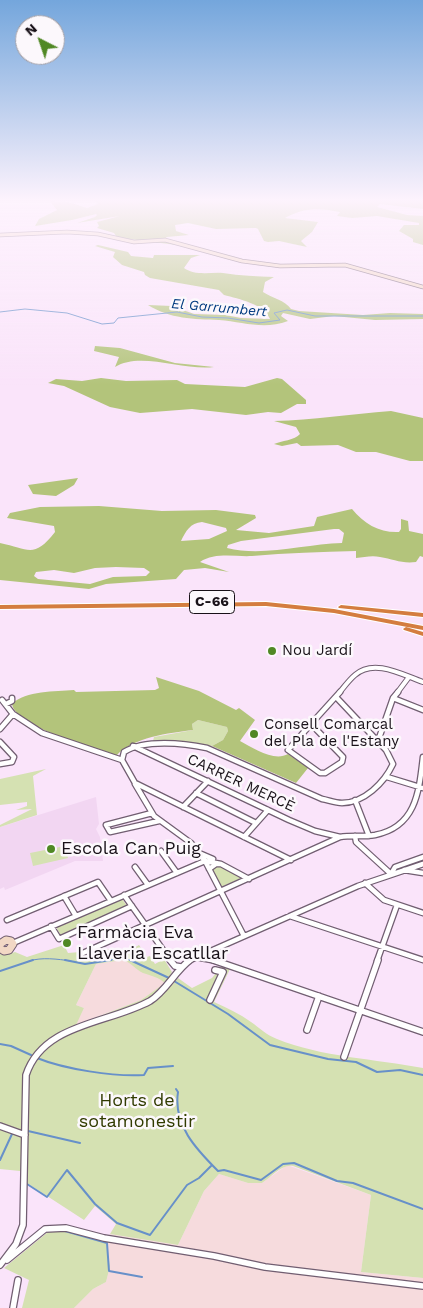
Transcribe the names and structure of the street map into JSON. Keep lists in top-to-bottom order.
{
  "streets": {
    "highway": ["C-66"],
    "street": ["CARRER MERCÈ"]
  },
  "water": ["El Garrumbert"],
  "parks": ["Horts de sotamonestir"],
  "places": [
    "Nou Jardí",
    "Consell Comarcal del Pla de l'Estany",
    "Escola Can Puig",
    "Farmàcia Eva Llaveria Escatllar"
  ],
  "north": "top left"
}
